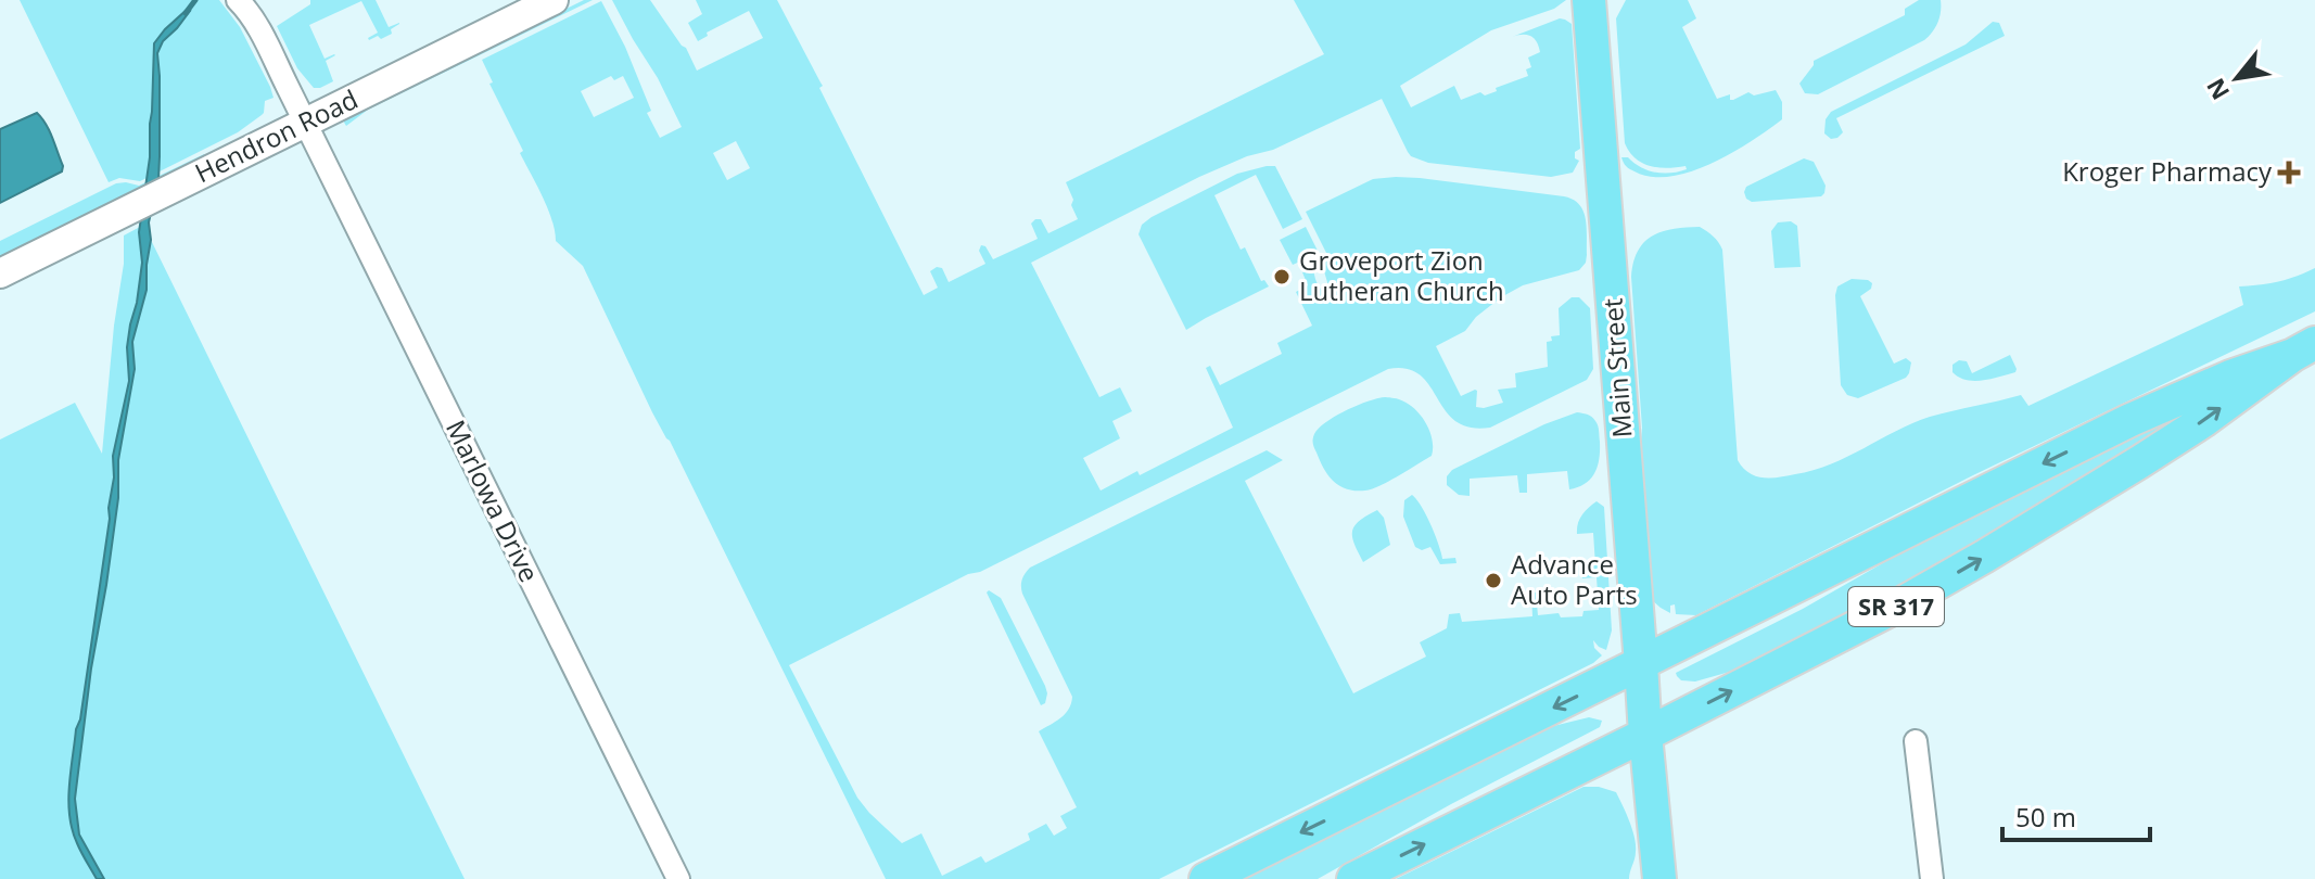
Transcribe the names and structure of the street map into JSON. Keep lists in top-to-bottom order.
{
  "streets": {
    "main road": ["Main Street", "SR 317"],
    "street": ["Hendron Road", "Marlowa Drive"]
  },
  "crossings": [
    ["Hendron Road", "Marlowa Drive"],
    ["Main Street", "SR 317"]
  ],
  "places": {
    "health": ["Kroger Pharmacy"],
    "other": ["Groveport Zion Lutheran Church", "Advance Auto Parts"]
  },
  "scale_bar": "50 m",
  "north": "bottom left"
}
